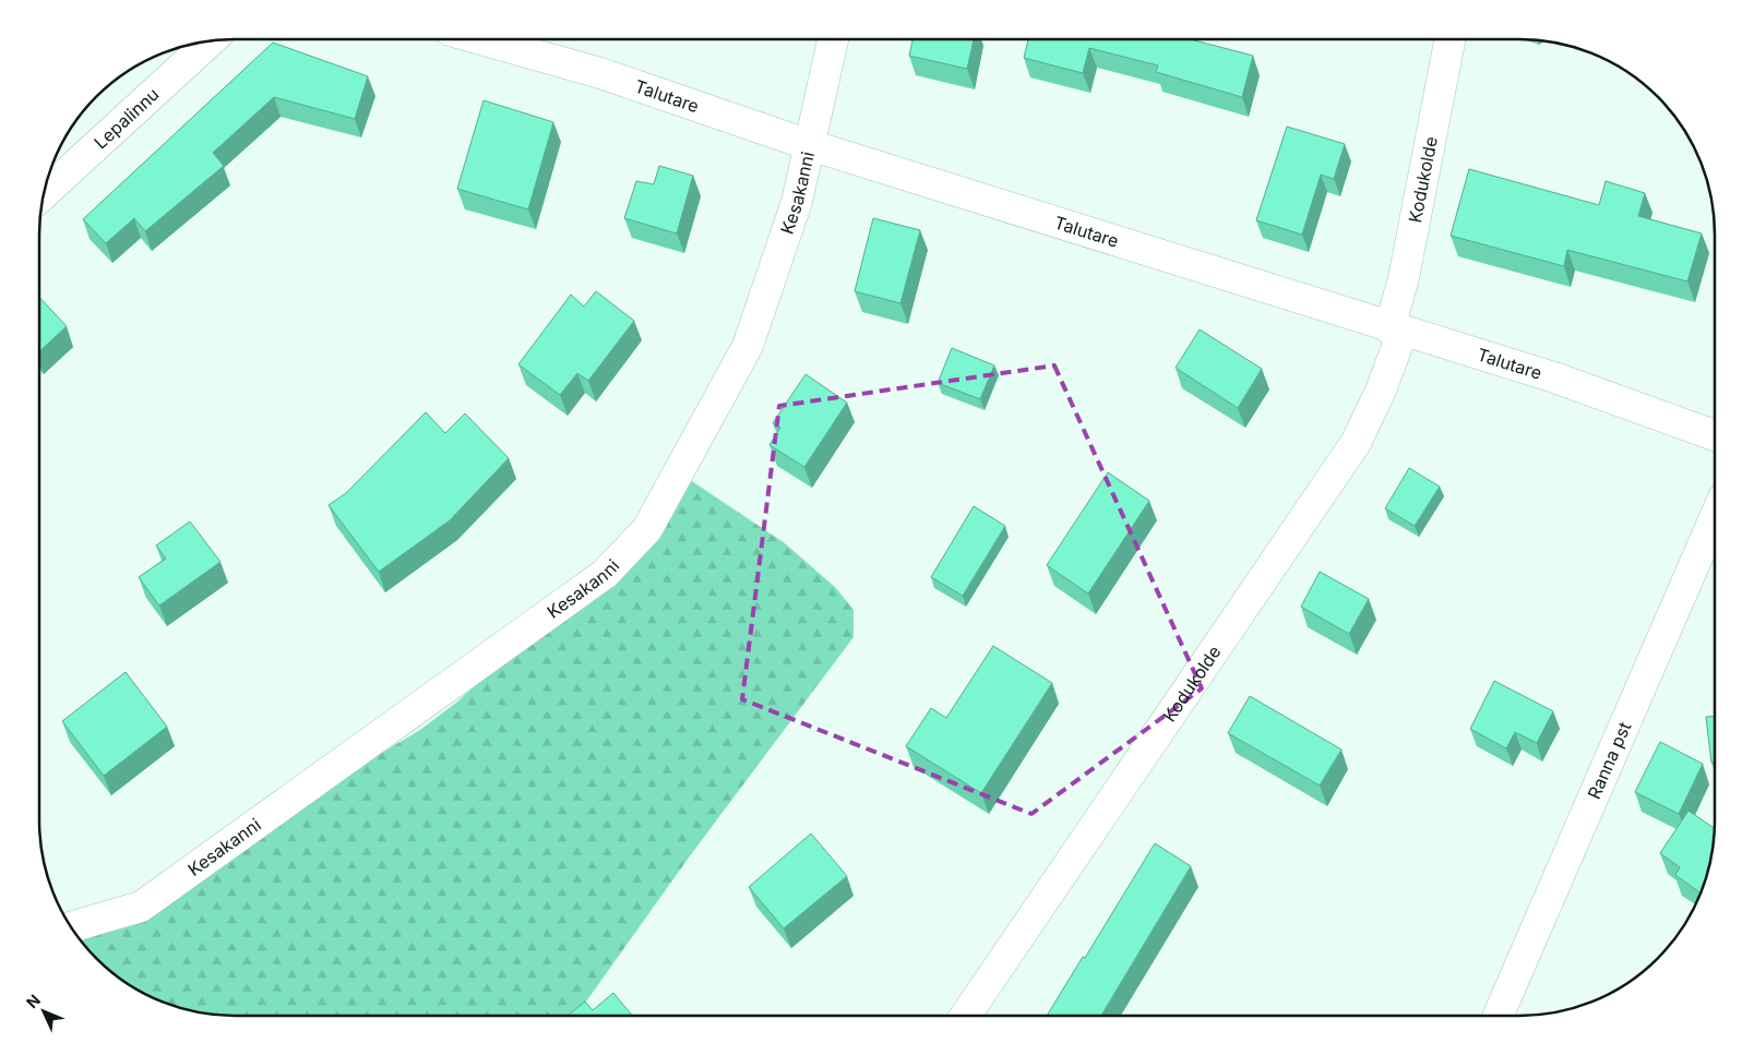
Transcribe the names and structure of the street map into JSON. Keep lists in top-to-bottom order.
{
  "streets": {
    "street": [
      "Talutare",
      "Lepalinnu",
      "Kodukolde",
      "Kesakanni",
      "Ranna pst"
    ]
  },
  "crossings": [
    ["Talutare", "Kodukolde"],
    ["Talutare", "Kesakanni"]
  ],
  "north": "top left"
}
